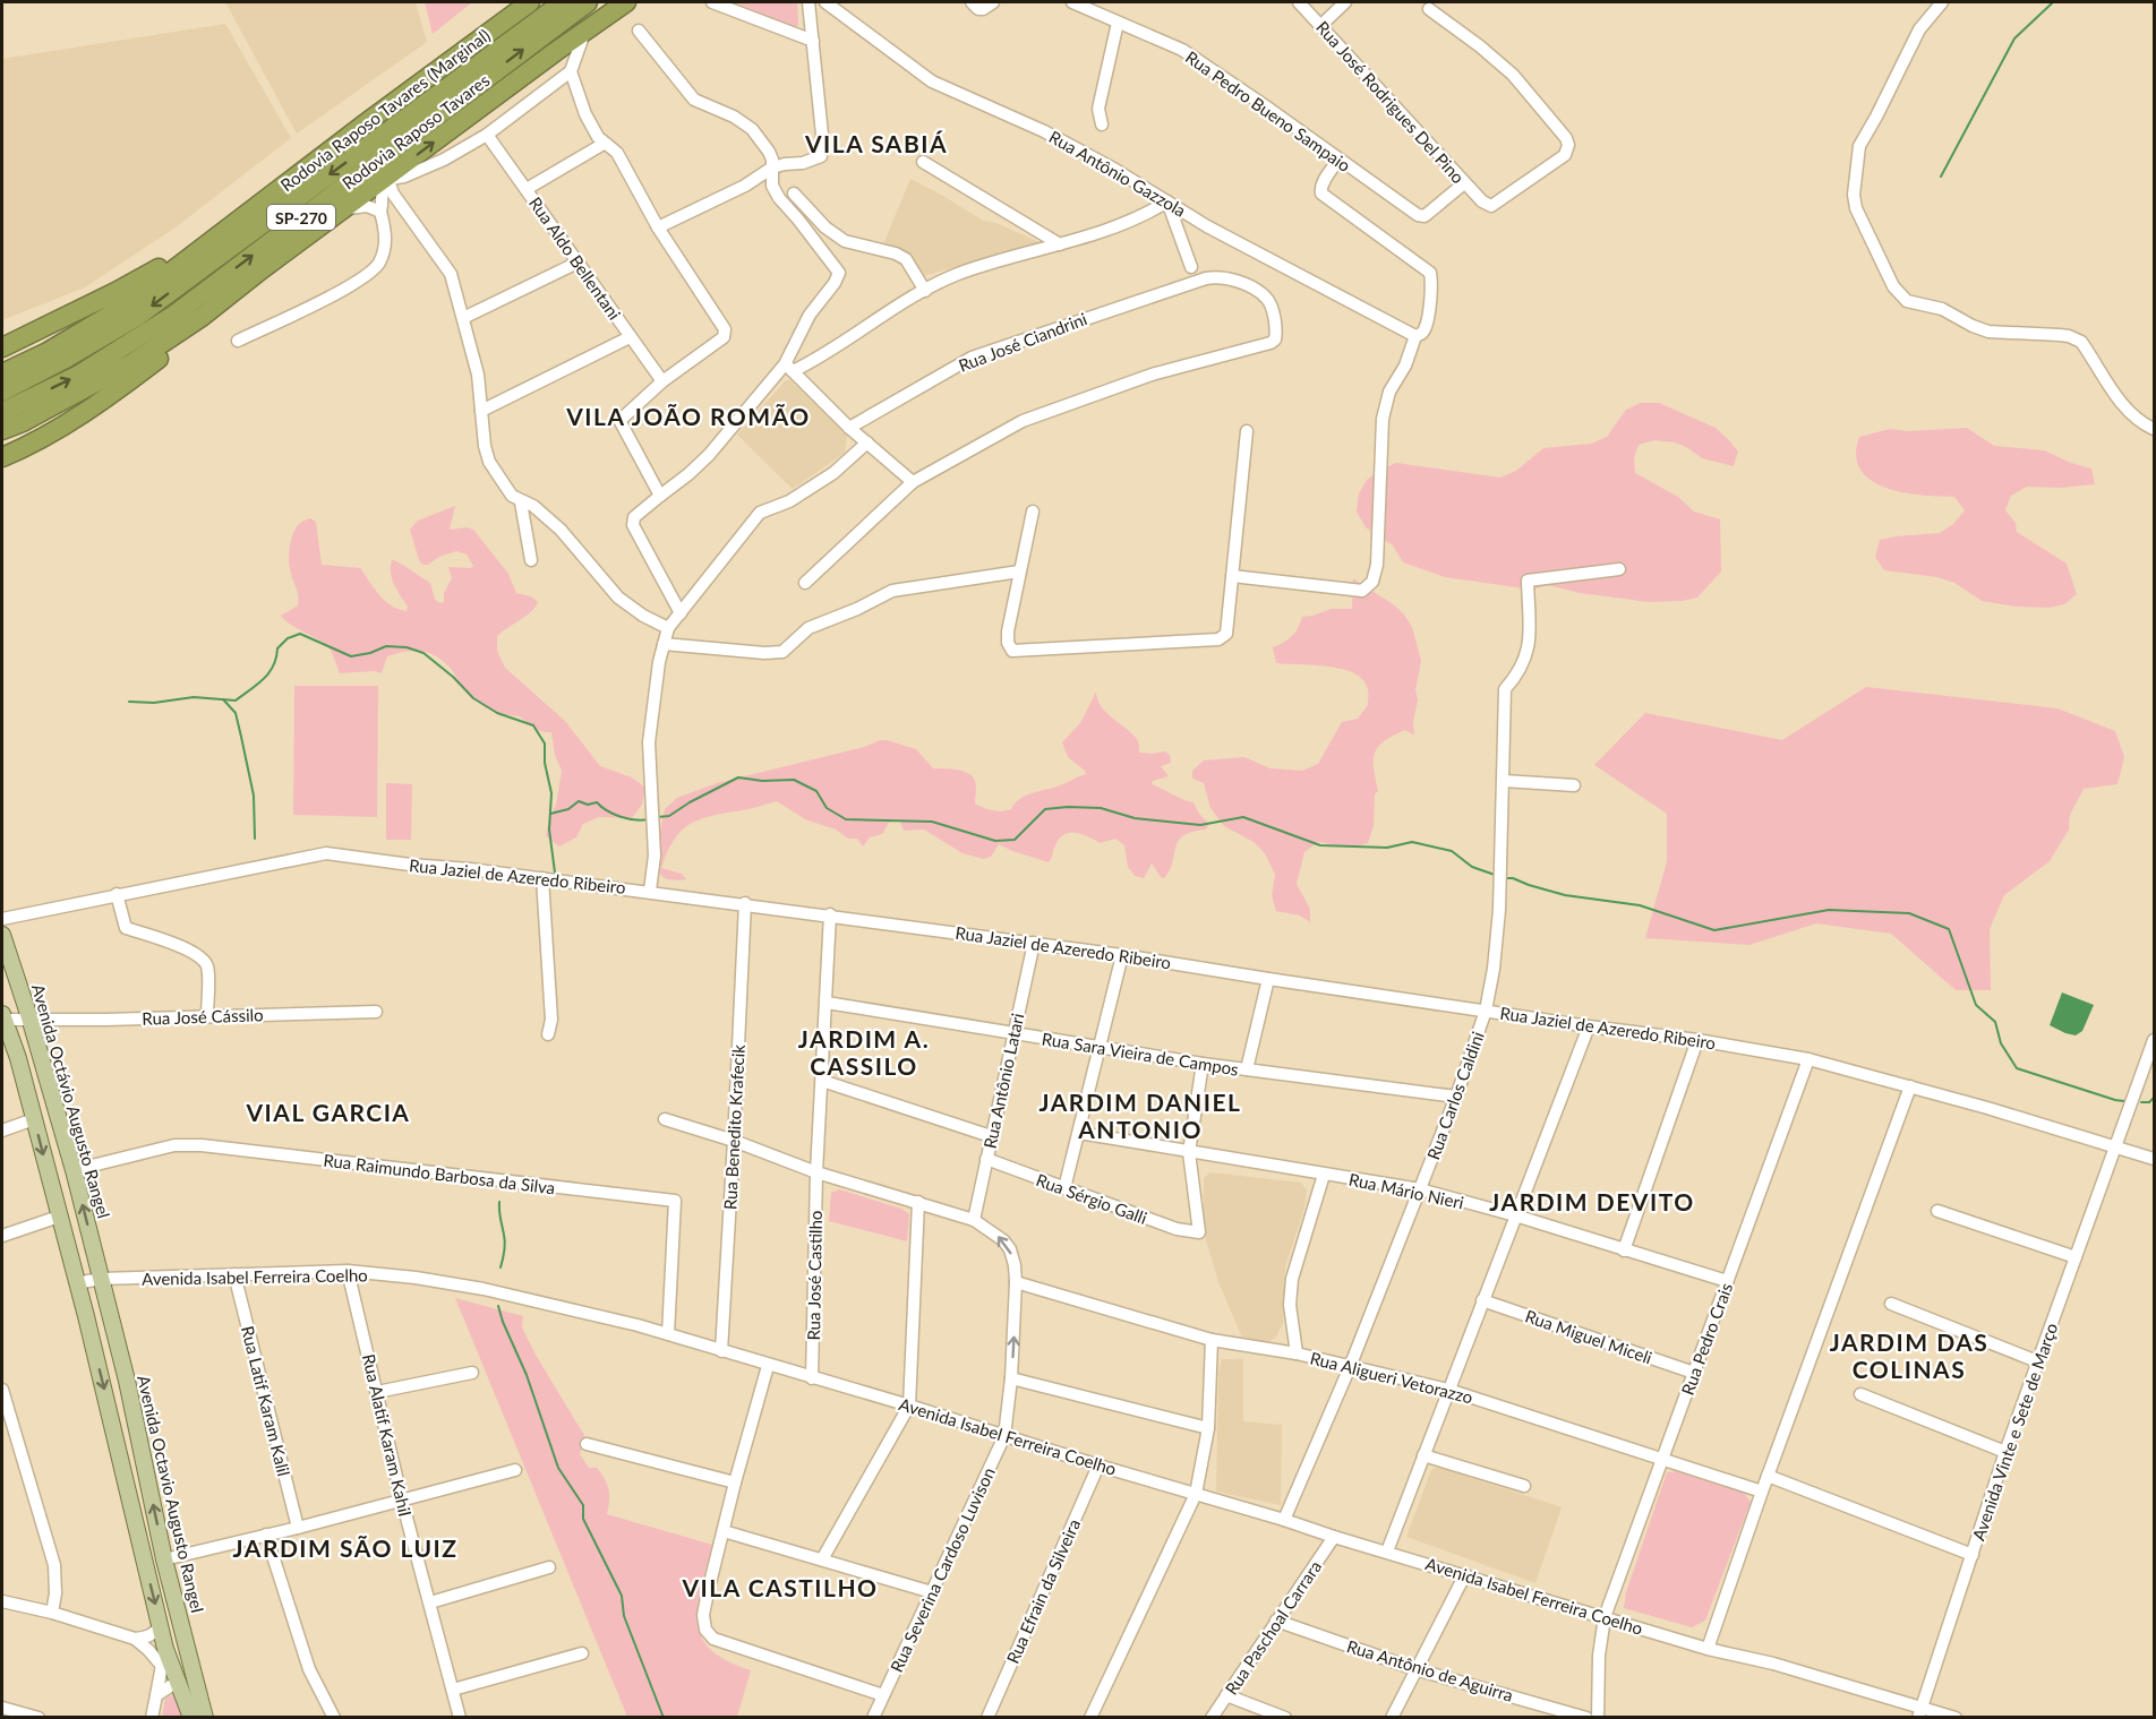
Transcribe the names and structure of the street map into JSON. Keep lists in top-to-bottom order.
{
  "streets": {
    "highway": ["Rodovia Raposo Tavares (Marginal)", "Rodovia Raposo Tavares", "SP-270"],
    "main road": ["Avenida Octávio Augusto Rangel", "Avenida Octavio Augusto Rangel"],
    "street": [
      "Rua José Rodrigues Del Pino",
      "Rua Pedro Bueno Sampaio",
      "Rua Antônio Gazzola",
      "Rua Aldo Bellentani",
      "Rua José Ciandrini",
      "Rua Jaziel de Azeredo Ribeiro",
      "Rua José Cássilo",
      "Rua Sara Vieira de Campos",
      "Rua Antônio Latari",
      "Rua Carlos Caldini",
      "Rua Benedito Krafecik",
      "Rua Raimundo Barbosa da Silva",
      "Rua Mário Nieri",
      "Rua Sérgio Galli",
      "Rua José Castilho",
      "Avenida Isabel Ferreira Coelho",
      "Rua Miguel Miceli",
      "Rua Pedro Crais",
      "Rua Aligueri Vetorazzo",
      "Rua Latif Karam Kalil",
      "Avenida Vinte e Sete de Março",
      "Rua Alatif Karam Kahil",
      "Rua Severina Cardoso Luvison",
      "Rua Efrain da Silveira",
      "Rua Paschoal Carrara",
      "Rua Antônio de Aguirra"
    ]
  },
  "crossings": [
    ["Rua José Rodrigues Del Pino", "Rua Pedro Bueno Sampaio"],
    ["Rua Jaziel de Azeredo Ribeiro", "Rua Antônio Latari"],
    ["Rua Jaziel de Azeredo Ribeiro", "Rua Carlos Caldini"],
    ["Rua Jaziel de Azeredo Ribeiro", "Rua Benedito Krafecik"],
    ["Rua Jaziel de Azeredo Ribeiro", "Rua José Castilho"],
    ["Rua Jaziel de Azeredo Ribeiro", "Rua Pedro Crais"],
    ["Rua Jaziel de Azeredo Ribeiro", "Avenida Vinte e Sete de Março"],
    ["Rua José Cássilo", "Avenida Octávio Augusto Rangel"],
    ["Rua Sara Vieira de Campos", "Rua Antônio Latari"],
    ["Rua Sara Vieira de Campos", "Rua Carlos Caldini"],
    ["Rua Sara Vieira de Campos", "Rua José Castilho"],
    ["Rua Antônio Latari", "Rua Sérgio Galli"],
    ["Rua Antônio Latari", "Rua Severina Cardoso Luvison"],
    ["Rua Carlos Caldini", "Rua Mário Nieri"],
    ["Rua Carlos Caldini", "Avenida Isabel Ferreira Coelho"],
    ["Rua Carlos Caldini", "Rua Aligueri Vetorazzo"],
    ["Avenida Octávio Augusto Rangel", "Rua Raimundo Barbosa da Silva"],
    ["Avenida Octávio Augusto Rangel", "Avenida Isabel Ferreira Coelho"],
    ["Avenida Octávio Augusto Rangel", "Avenida Octavio Augusto Rangel"],
    ["Rua Benedito Krafecik", "Avenida Isabel Ferreira Coelho"],
    ["Rua Benedito Krafecik", "Rua Severina Cardoso Luvison"],
    ["Rua Raimundo Barbosa da Silva", "Avenida Isabel Ferreira Coelho"],
    ["Rua Mário Nieri", "Rua Sérgio Galli"],
    ["Rua Mário Nieri", "Rua Pedro Crais"],
    ["Rua José Castilho", "Avenida Isabel Ferreira Coelho"],
    ["Rua José Castilho", "Rua Severina Cardoso Luvison"],
    ["Avenida Isabel Ferreira Coelho", "Rua Pedro Crais"],
    ["Avenida Isabel Ferreira Coelho", "Rua Latif Karam Kalil"],
    ["Avenida Isabel Ferreira Coelho", "Avenida Vinte e Sete de Março"],
    ["Avenida Isabel Ferreira Coelho", "Rua Alatif Karam Kahil"],
    ["Avenida Isabel Ferreira Coelho", "Avenida Octavio Augusto Rangel"],
    ["Avenida Isabel Ferreira Coelho", "Rua Severina Cardoso Luvison"],
    ["Avenida Isabel Ferreira Coelho", "Rua Efrain da Silveira"],
    ["Avenida Isabel Ferreira Coelho", "Rua Paschoal Carrara"],
    ["Rua Miguel Miceli", "Rua Pedro Crais"],
    ["Rua Pedro Crais", "Rua Aligueri Vetorazzo"],
    ["Rua Aligueri Vetorazzo", "Rua Severina Cardoso Luvison"],
    ["Rua Paschoal Carrara", "Rua Antônio de Aguirra"]
  ],
  "districts": [
    "VILA SABIÁ",
    "VILA JOÃO ROMÃO",
    "JARDIM A. CASSILO",
    "JARDIM DANIEL ANTONIO",
    "VIAL GARCIA",
    "JARDIM DEVITO",
    "JARDIM DAS COLINAS",
    "JARDIM SÃO LUIZ",
    "VILA CASTILHO"
  ]
}
